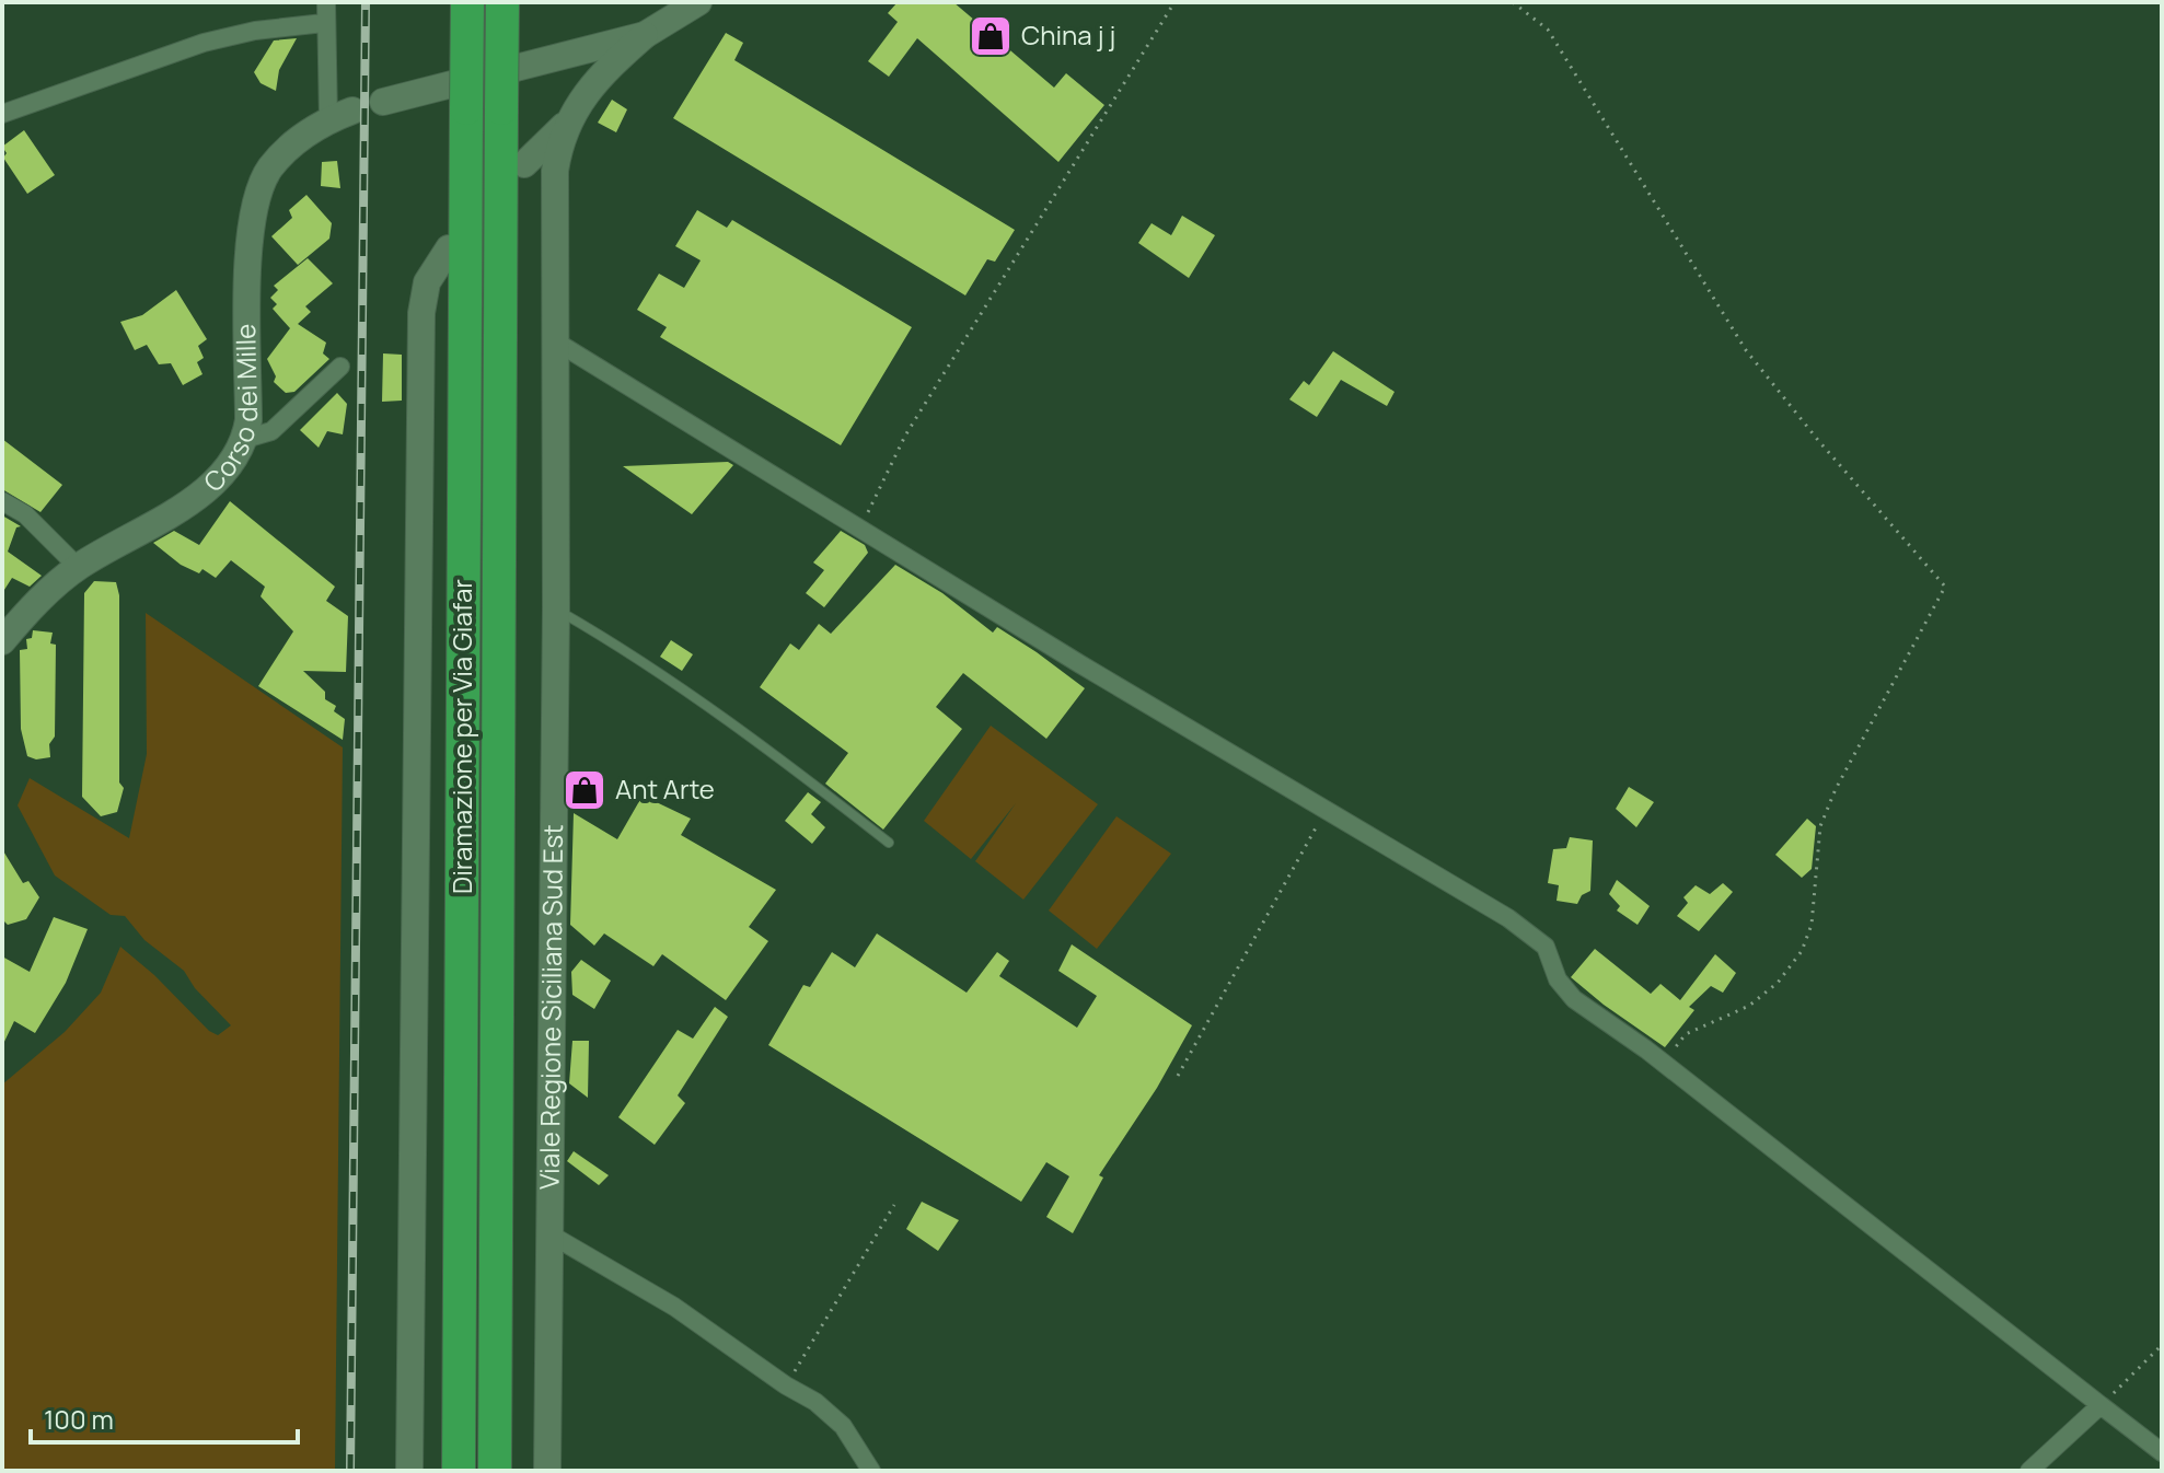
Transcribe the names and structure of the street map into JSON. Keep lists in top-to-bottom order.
{
  "streets": {
    "highway": ["Diramazione per Via Giafar"],
    "street": ["Corso dei Mille", "Viale Regione Siciliana Sud Est"]
  },
  "places": {
    "shop": ["China j j", "Ant Arte"]
  },
  "scale_bar": "100 m"
}
